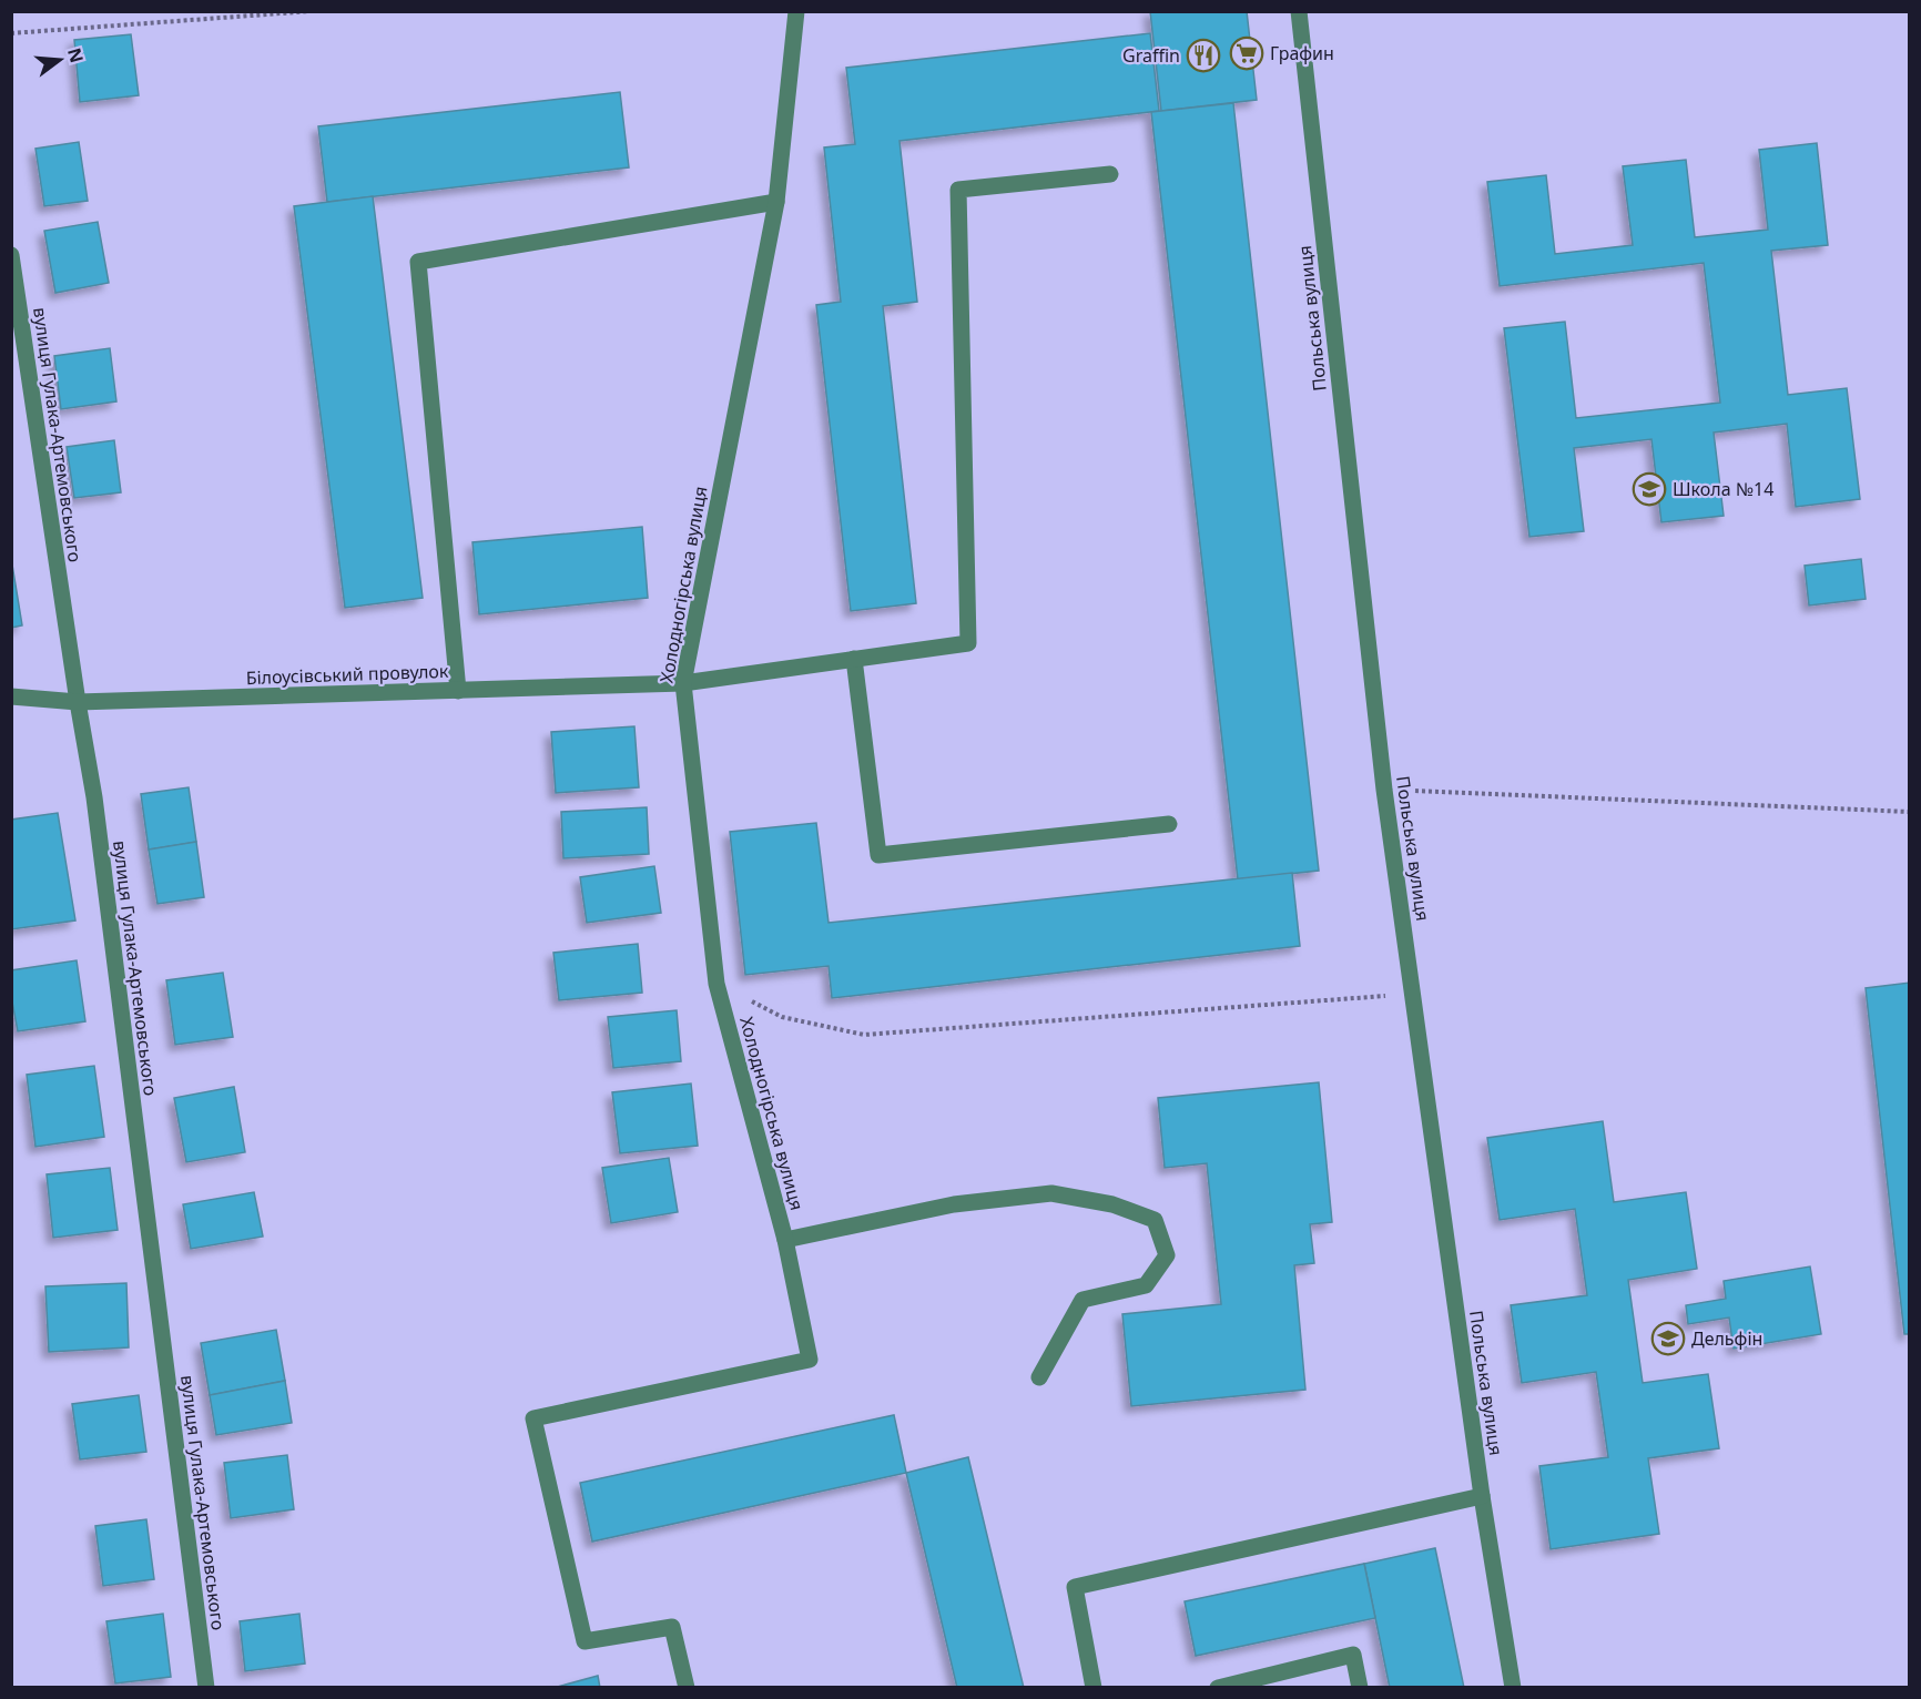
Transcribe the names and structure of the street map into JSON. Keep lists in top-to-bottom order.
{
  "streets": {
    "street": [
      "Польська вулиця",
      "вулиця Гулака-Артемовського",
      "Холодногірська вулиця",
      "Білоусівський провулок"
    ]
  },
  "crossings": [
    ["вулиця Гулака-Артемовського", "Білоусівський провулок"],
    ["Холодногірська вулиця", "Білоусівський провулок"]
  ],
  "places": {
    "supermarket": ["Графин"],
    "restaurant": ["Graffin"],
    "school or university": ["Школа №14", "Дельфін"]
  },
  "north": "right"
}
